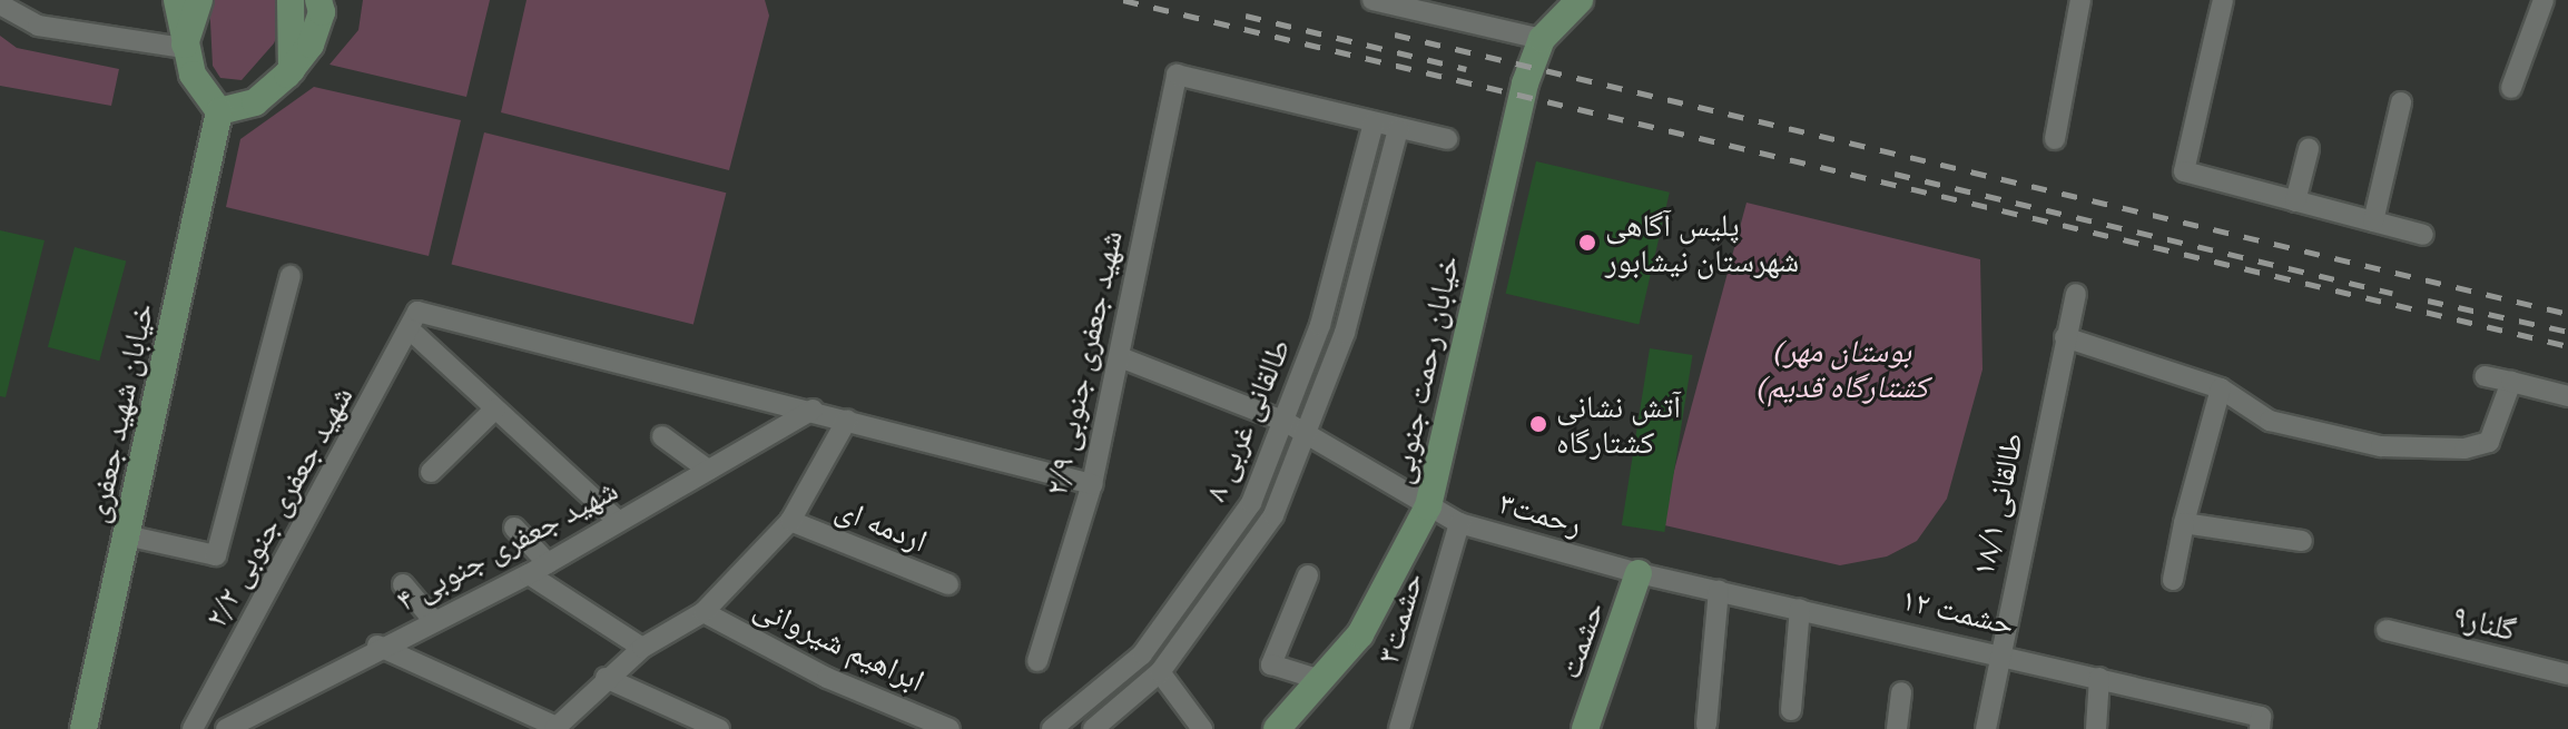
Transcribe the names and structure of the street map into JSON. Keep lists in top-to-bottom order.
{
  "streets": {
    "main road": ["خیابان رحمت جنوبی", "خیابان شهید جعفری", "حشمت"],
    "street": [
      "شهید جعفری جنوبی ۲/۹",
      "طالقانی غربی ۸",
      "طالقانی ۱۸/۱",
      "شهید جعفری جنوبی ۲/۲",
      "رحمت۳",
      "اردمه ای",
      "شهید جعفری جنوبی ۴",
      "حشمت ۱۲",
      "حشمت۳",
      "گلنار۹",
      "ابراهیم شیروانی"
    ]
  },
  "crossings": [
    ["شهید جعفری جنوبی ۲/۹", "طالقانی غربی ۸"],
    ["شهید جعفری جنوبی ۲/۹", "رحمت۳"],
    ["خیابان رحمت جنوبی", "رحمت۳"],
    ["طالقانی غربی ۸", "رحمت۳"],
    ["طالقانی ۱۸/۱", "حشمت ۱۲"],
    ["رحمت۳", "حشمت ۱۲"],
    ["رحمت۳", "حشمت۳"],
    ["رحمت۳", "حشمت"],
    ["حشمت ۱۲", "حشمت"]
  ],
  "parks": ["(بوستان مهر (کشتارگاه قدیم"],
  "places": ["پلیس آگاهی شهرستان نیشابور", "آتش نشانی کشتارگاه"]
}
